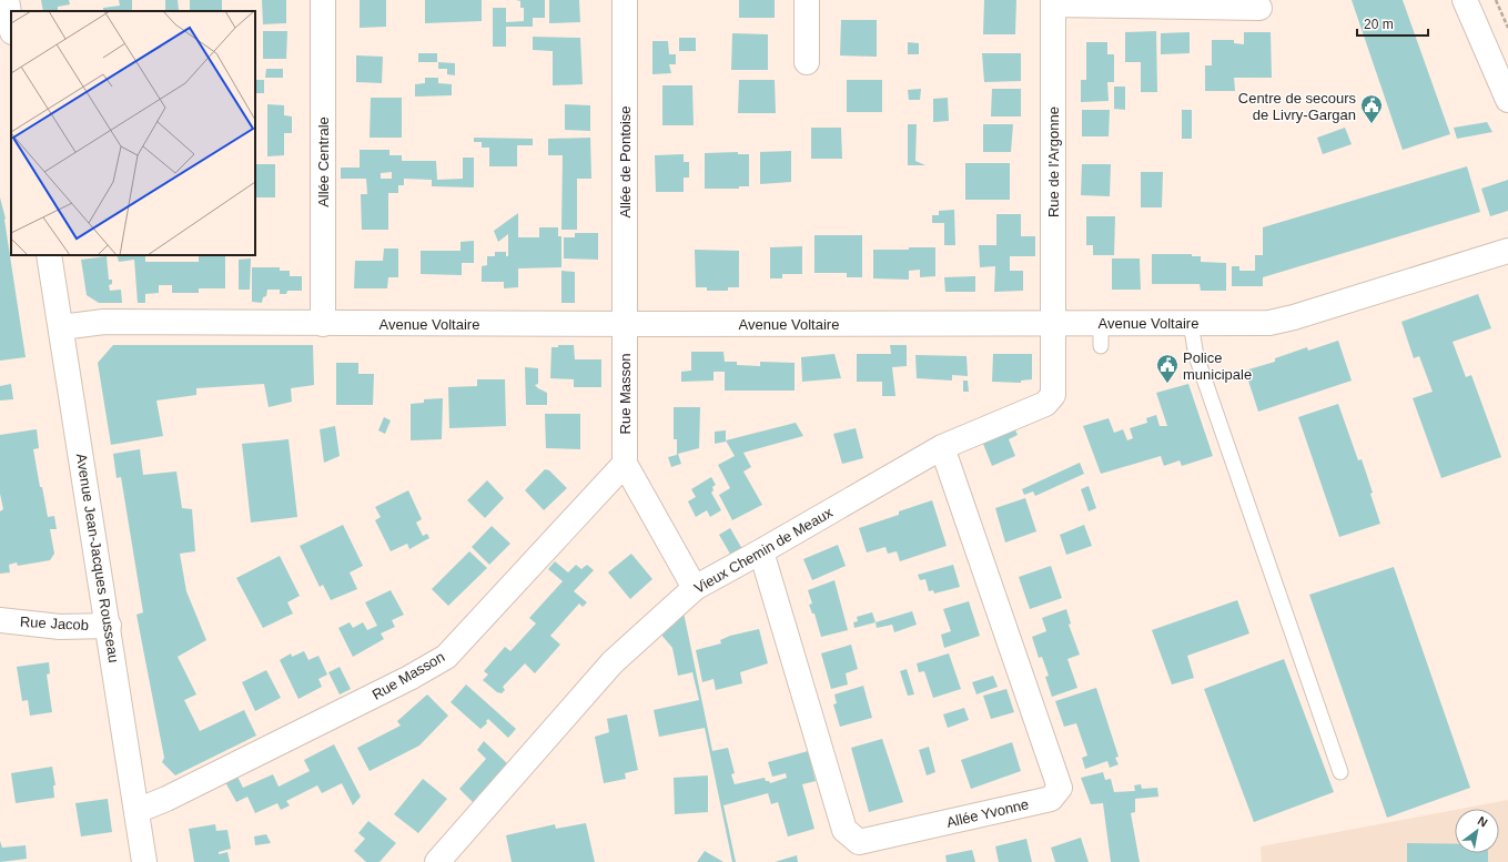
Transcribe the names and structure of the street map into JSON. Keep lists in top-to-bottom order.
{
  "streets": {
    "street": [
      "Allée Centrale",
      "Allée de Pontoise",
      "Rue de l'Argonne",
      "Avenue Voltaire",
      "Rue Masson",
      "Vieux Chemin de Meaux",
      "Avenue Jean-Jacques Rousseau",
      "Rue Jacob",
      "Allée Yvonne"
    ]
  },
  "crossings": [
    ["Allée Centrale", "Avenue Voltaire"],
    ["Allée de Pontoise", "Avenue Voltaire"],
    ["Allée de Pontoise", "Rue Masson"],
    ["Rue de l'Argonne", "Avenue Voltaire"],
    ["Rue de l'Argonne", "Vieux Chemin de Meaux"],
    ["Avenue Voltaire", "Rue Masson"],
    ["Avenue Voltaire", "Vieux Chemin de Meaux"],
    ["Avenue Voltaire", "Avenue Jean-Jacques Rousseau"],
    ["Rue Masson", "Vieux Chemin de Meaux"],
    ["Rue Masson", "Avenue Jean-Jacques Rousseau"],
    ["Vieux Chemin de Meaux", "Allée Yvonne"],
    ["Avenue Jean-Jacques Rousseau", "Rue Jacob"]
  ],
  "places": {
    "public building": ["Centre de secours de Livry-Gargan", "Police municipale"]
  },
  "scale_bar": "20 m",
  "north": "top right"
}
